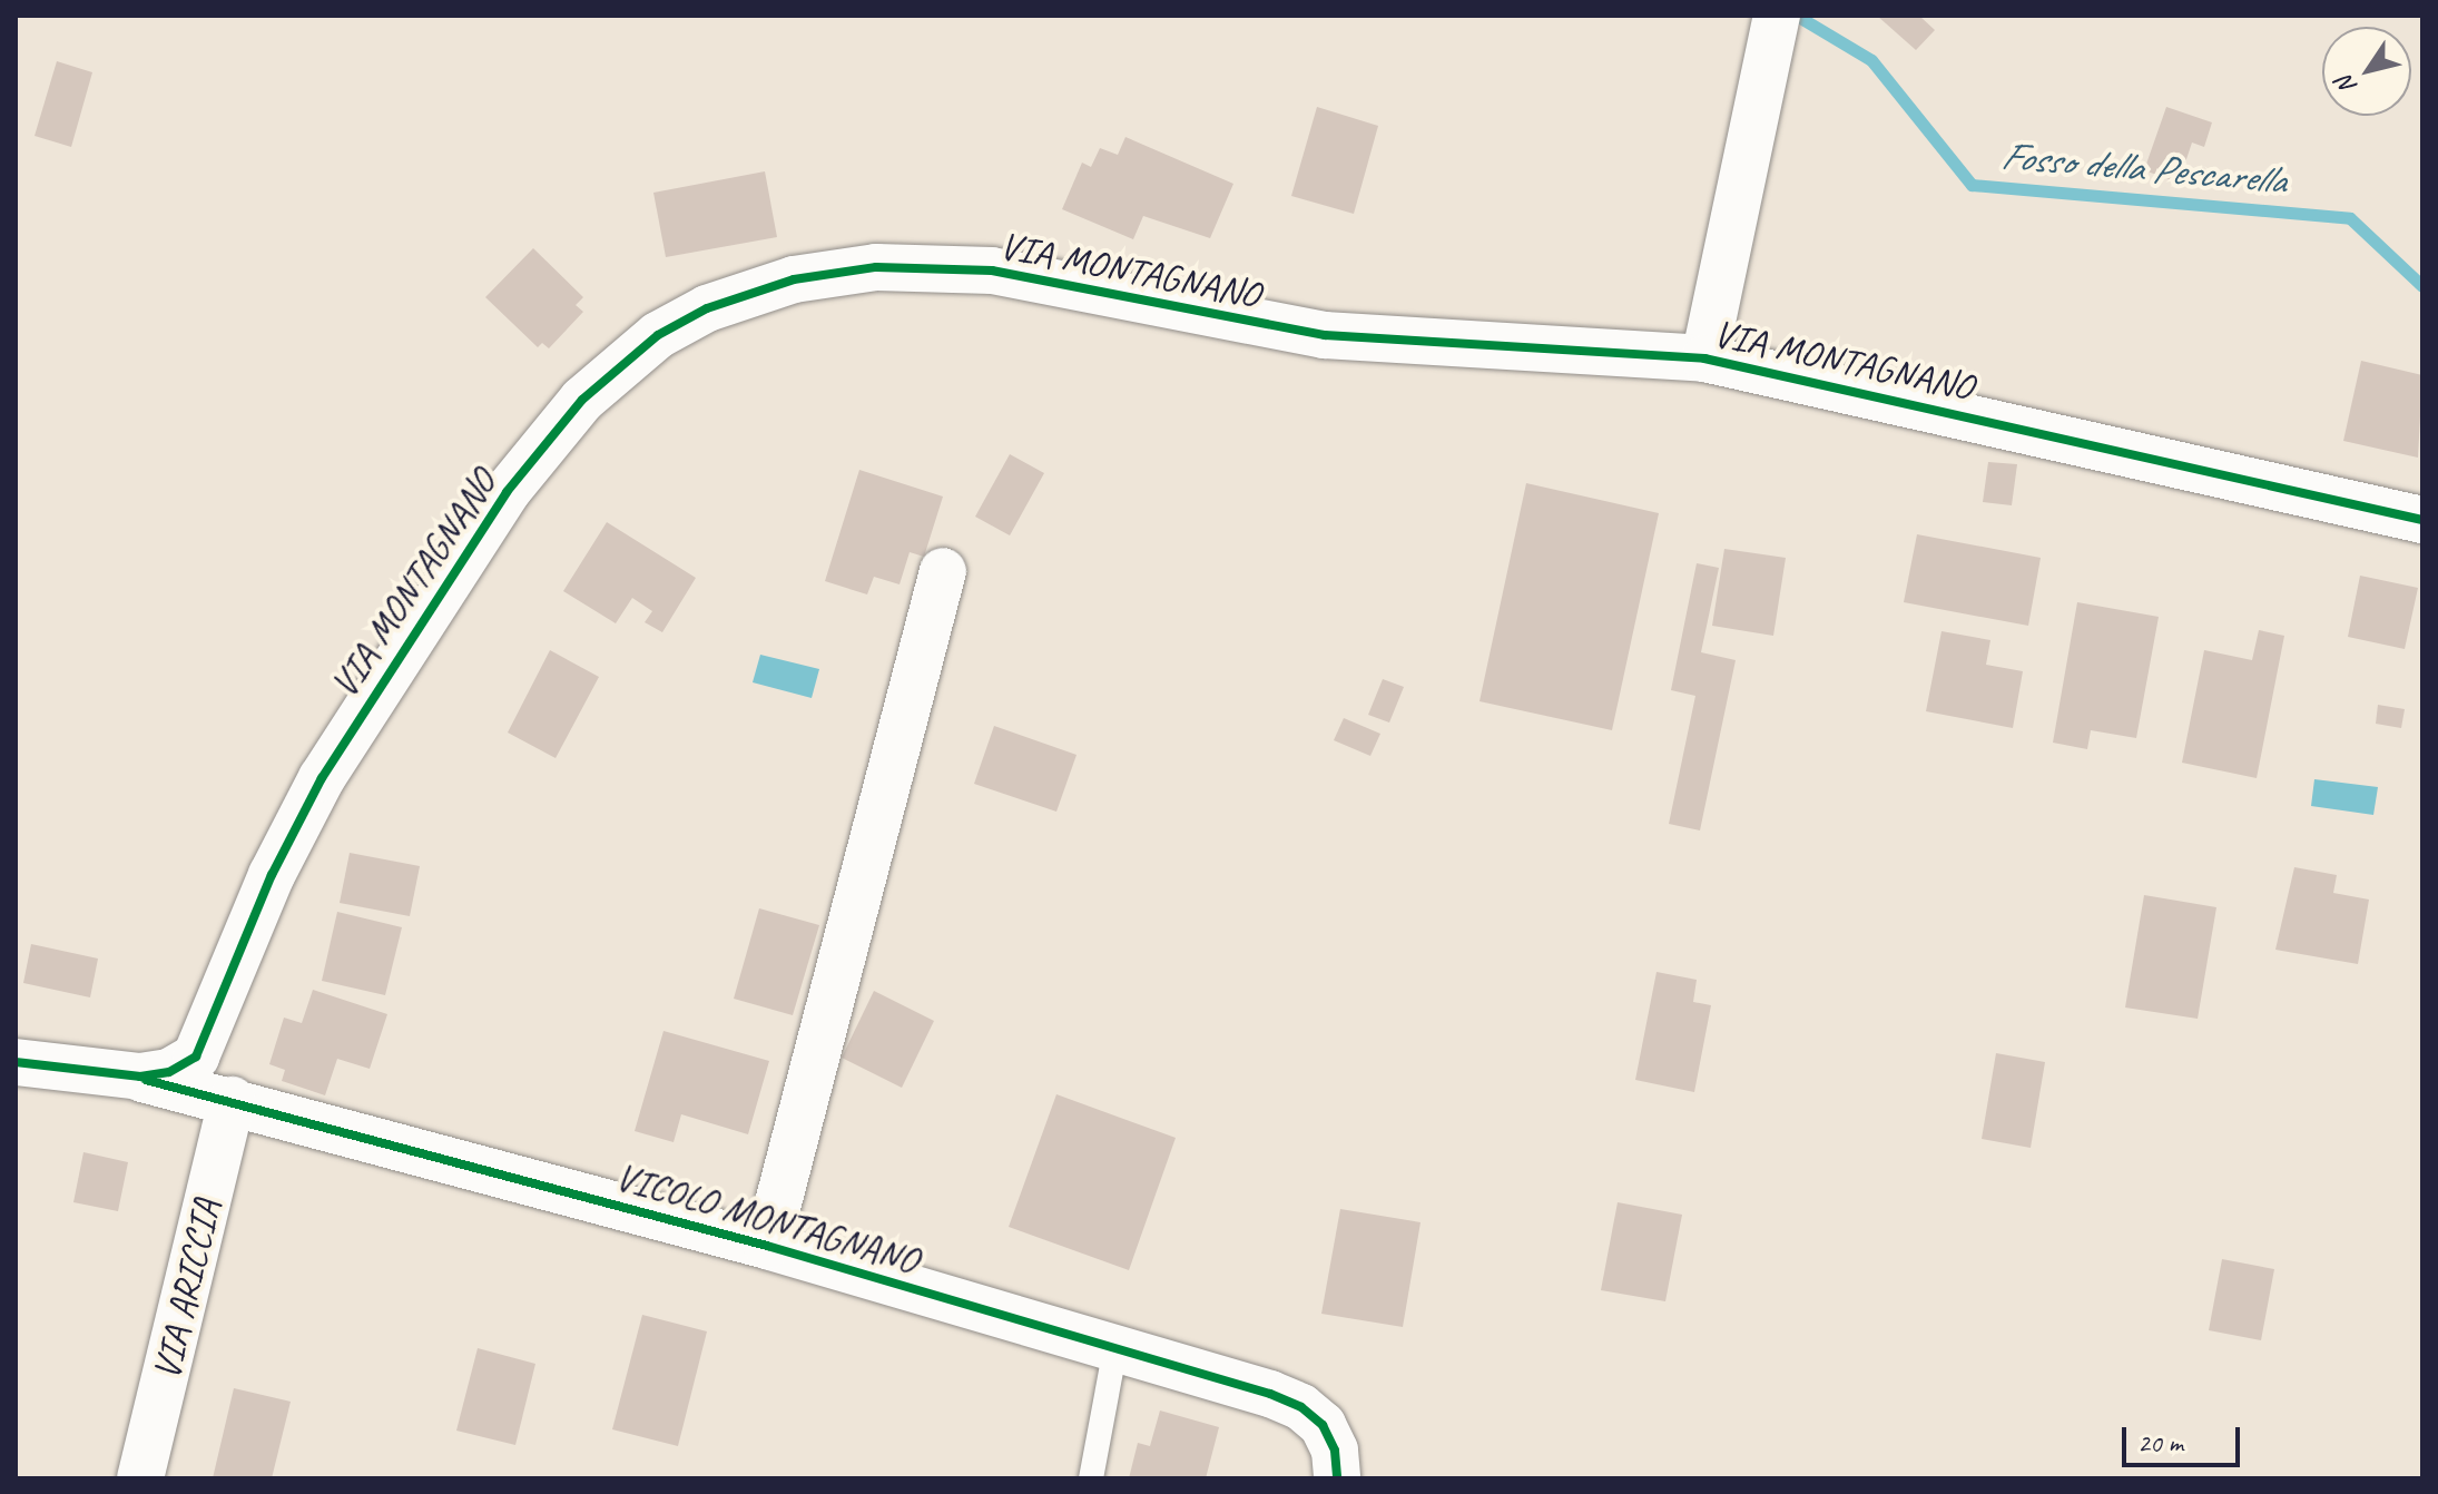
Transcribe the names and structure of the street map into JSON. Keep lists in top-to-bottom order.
{
  "streets": {
    "street": ["VIA MONTAGNANO", "VICOLO MONTAGNANO", "VIA ARICCIA"]
  },
  "crossings": [
    ["VIA MONTAGNANO", "VICOLO MONTAGNANO"],
    ["VICOLO MONTAGNANO", "VIA ARICCIA"]
  ],
  "water": ["Fosso della Pescarella"],
  "scale_bar": "20 m",
  "north": "bottom left"
}
